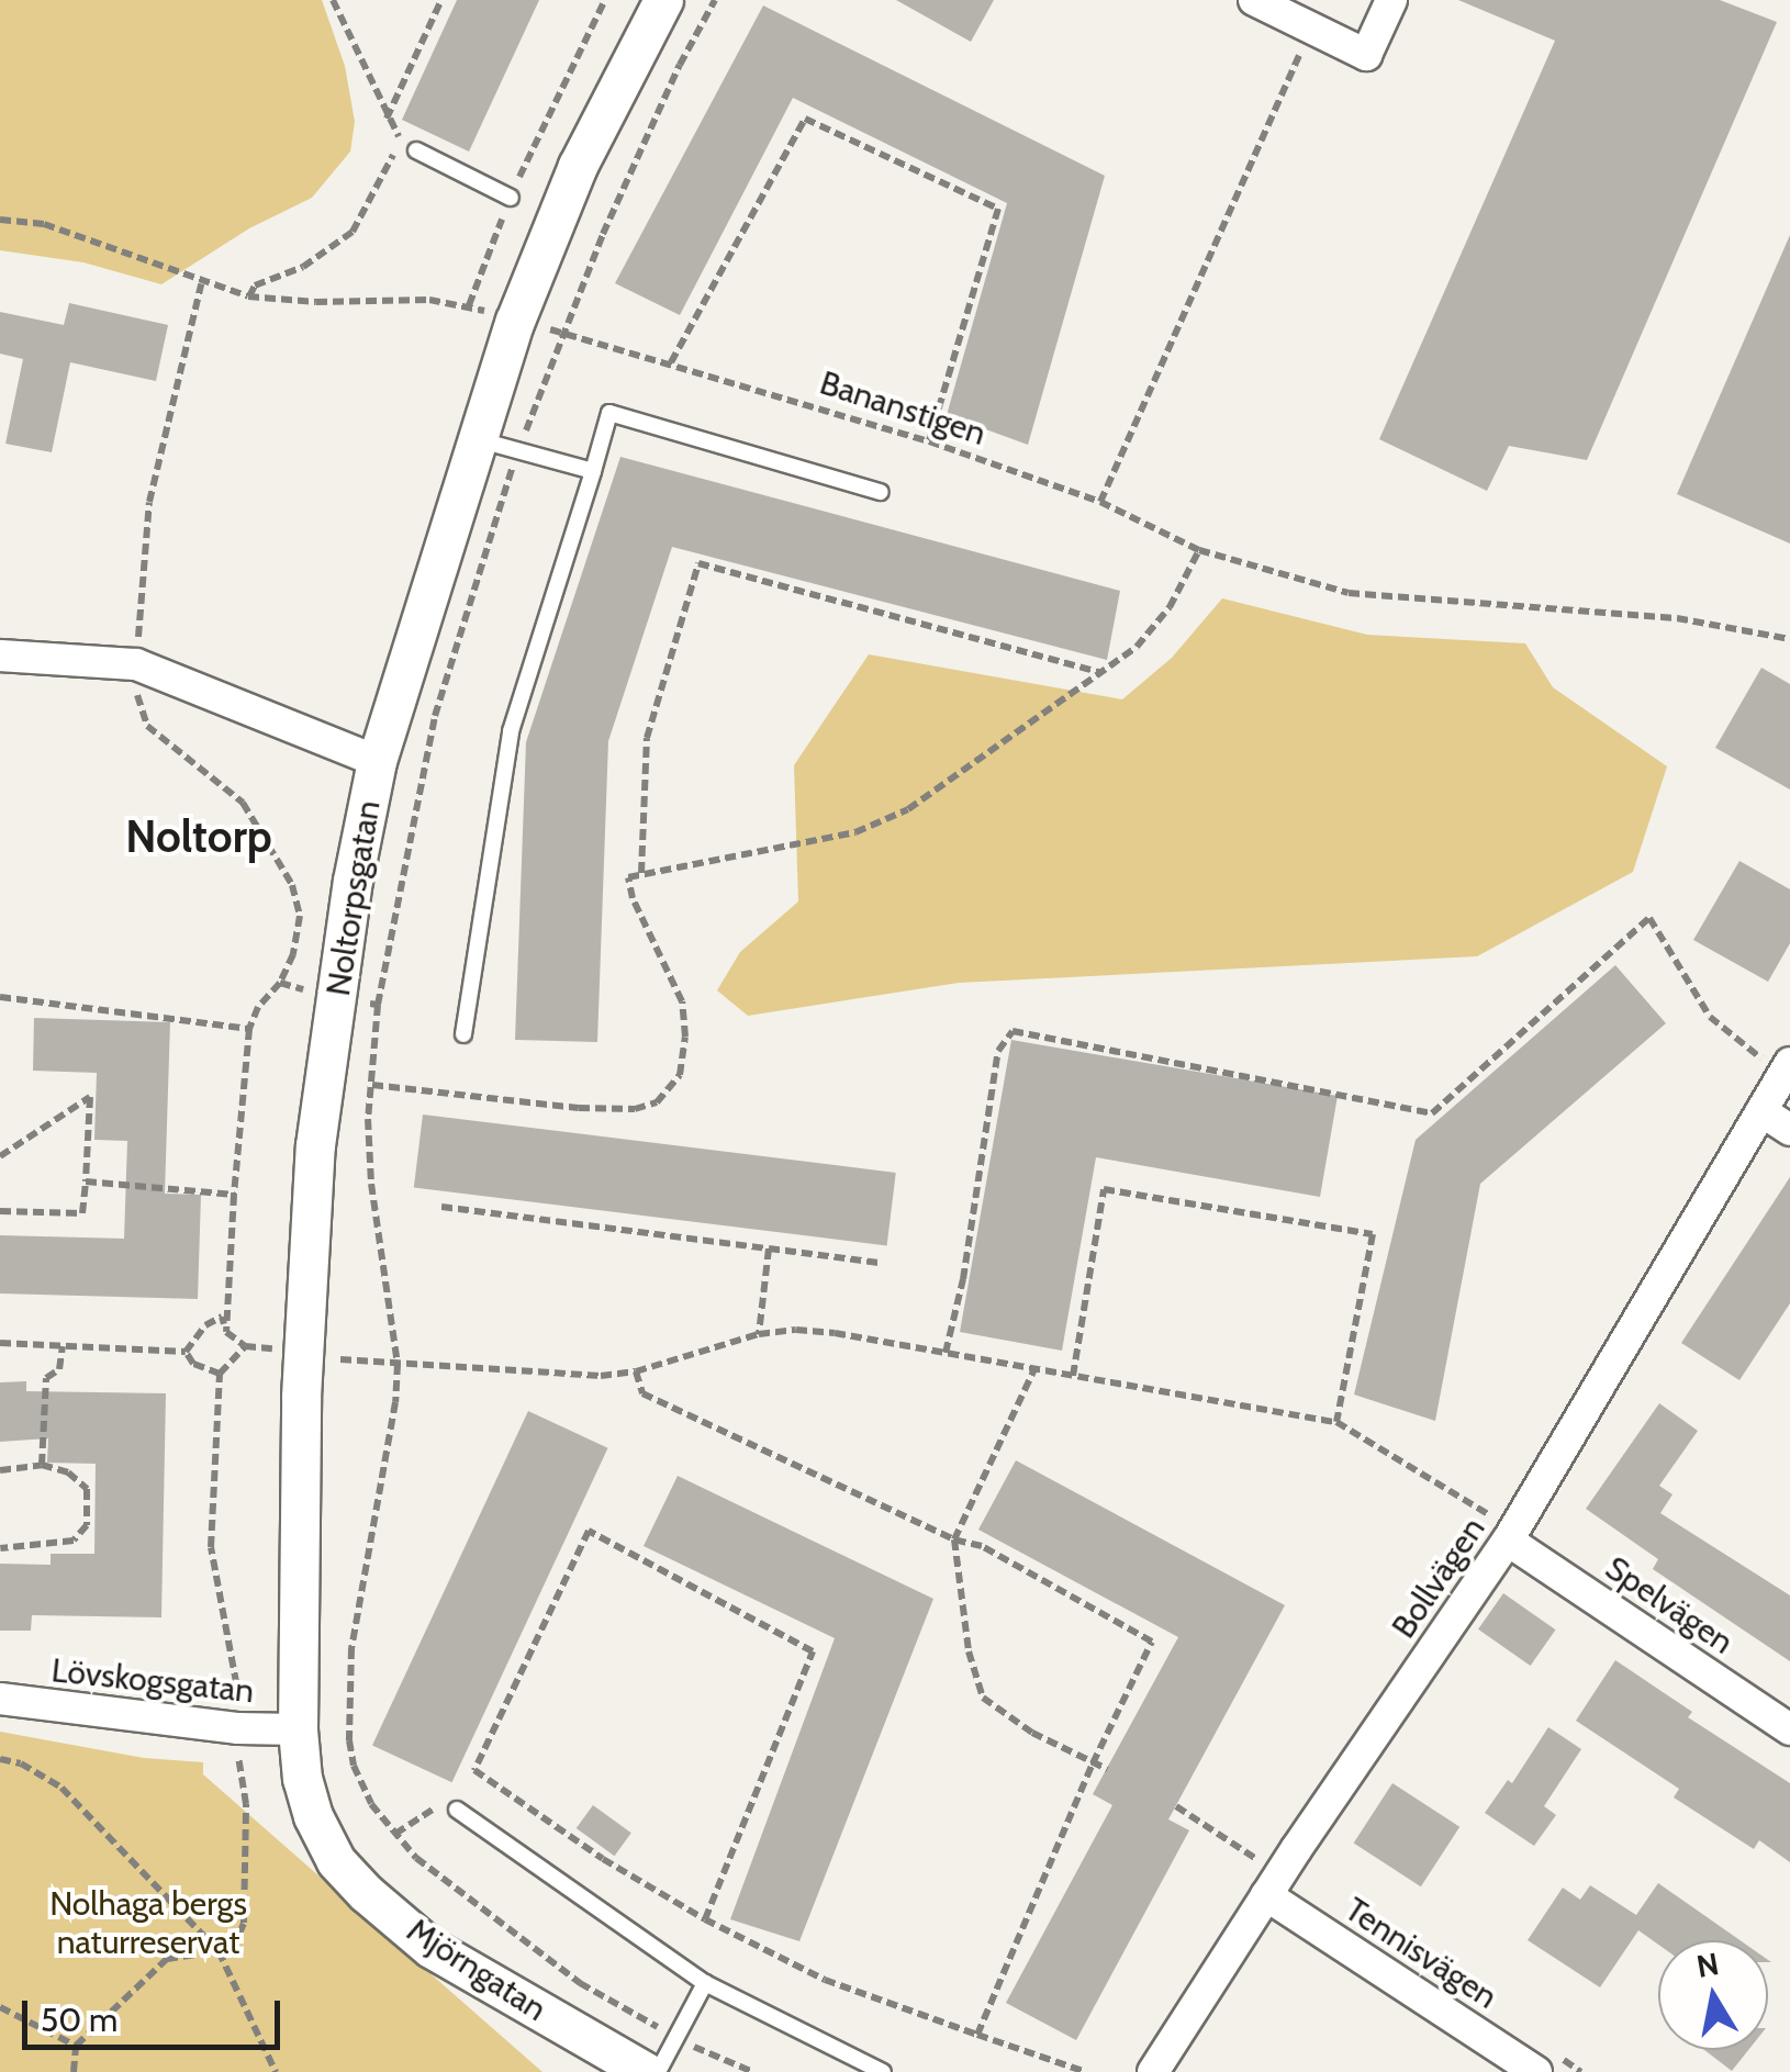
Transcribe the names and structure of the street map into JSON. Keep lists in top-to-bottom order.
{
  "streets": {
    "street": [
      "Noltorpsgatan",
      "Bollvägen",
      "Spelvägen",
      "Lövskogsgatan",
      "Tennisvägen",
      "Mjörngatan"
    ],
    "path": ["Bananstigen"]
  },
  "crossings": [
    ["Bananstigen", "Noltorpsgatan"],
    ["Noltorpsgatan", "Lövskogsgatan"],
    ["Noltorpsgatan", "Mjörngatan"],
    ["Bollvägen", "Spelvägen"],
    ["Bollvägen", "Tennisvägen"]
  ],
  "districts": ["Noltorp"],
  "parks": ["Nolhaga bergs naturreservat"],
  "scale_bar": "50 m",
  "north": "top"
}
